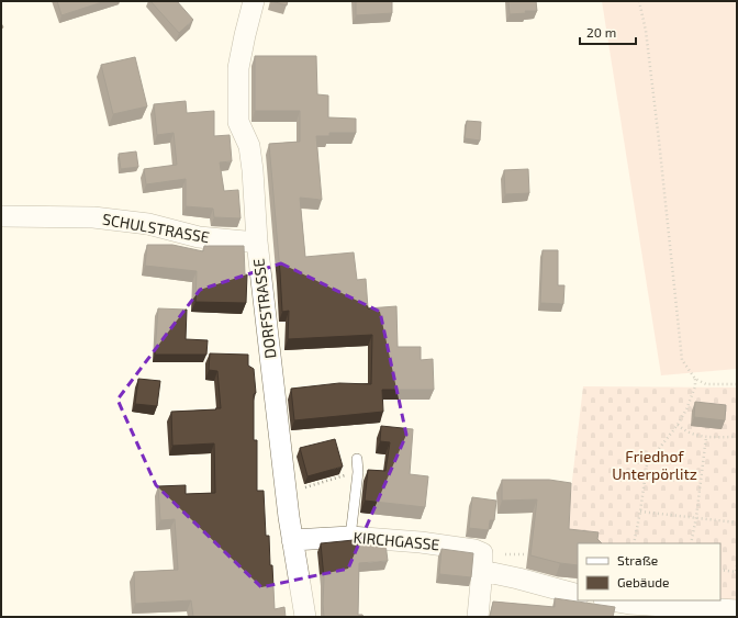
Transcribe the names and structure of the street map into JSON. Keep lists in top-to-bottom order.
{
  "streets": {
    "street": ["SCHULSTRASSE", "DORFSTRASSE", "KIRCHGASSE"]
  },
  "crossings": [
    ["SCHULSTRASSE", "DORFSTRASSE"],
    ["DORFSTRASSE", "KIRCHGASSE"]
  ],
  "parks": ["Friedhof Unterpörlitz"],
  "legend": ["Straße", "Gebäude"],
  "scale_bar": "20 m"
}
